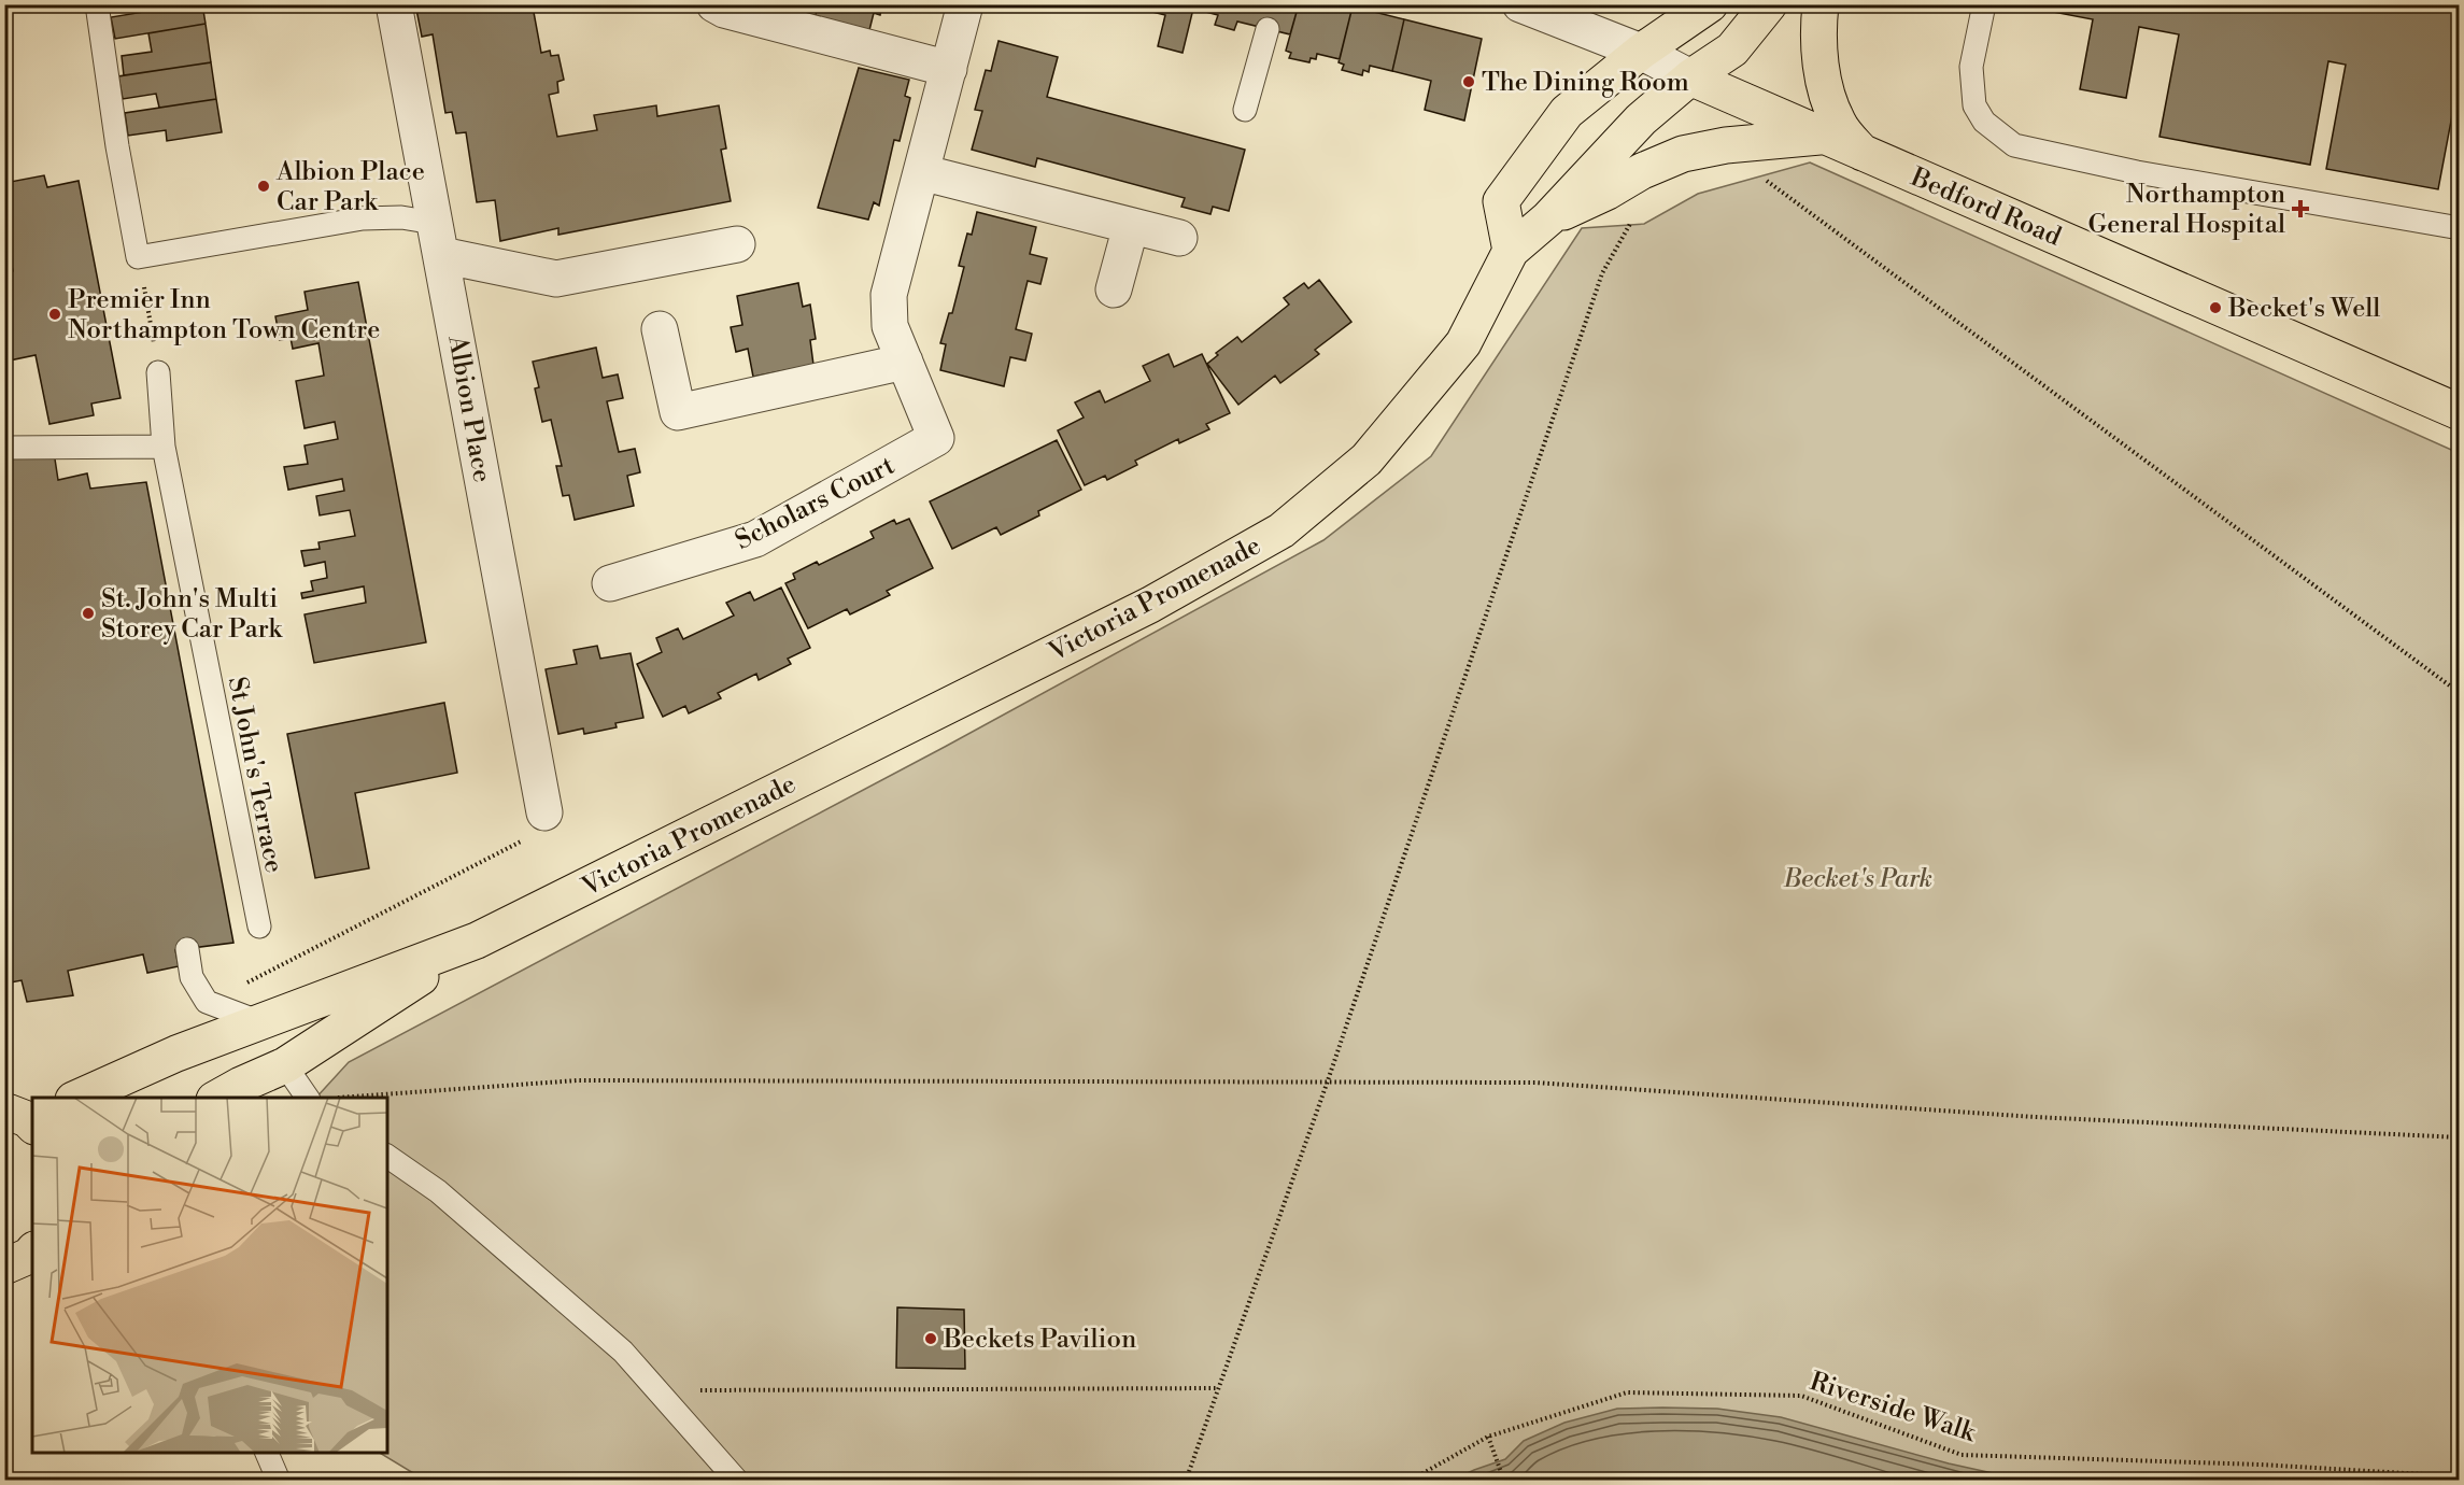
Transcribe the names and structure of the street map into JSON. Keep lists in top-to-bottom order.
{
  "streets": {
    "main road": ["Bedford Road", "Victoria Promenade"],
    "street": ["Albion Place", "Scholars Court"],
    "lane": ["St John's Terrace"],
    "path": ["Riverside Walk"]
  },
  "crossings": [
    ["Bedford Road", "Victoria Promenade"]
  ],
  "parks": ["Becket's Park"],
  "places": {
    "other": [
      "The Dining Room",
      "Albion Place Car Park",
      "Becket's Well",
      "Premier Inn Northampton Town Centre",
      "St. John's Multi Storey Car Park",
      "Beckets Pavilion"
    ],
    "health": ["Northampton General Hospital"]
  }
}
